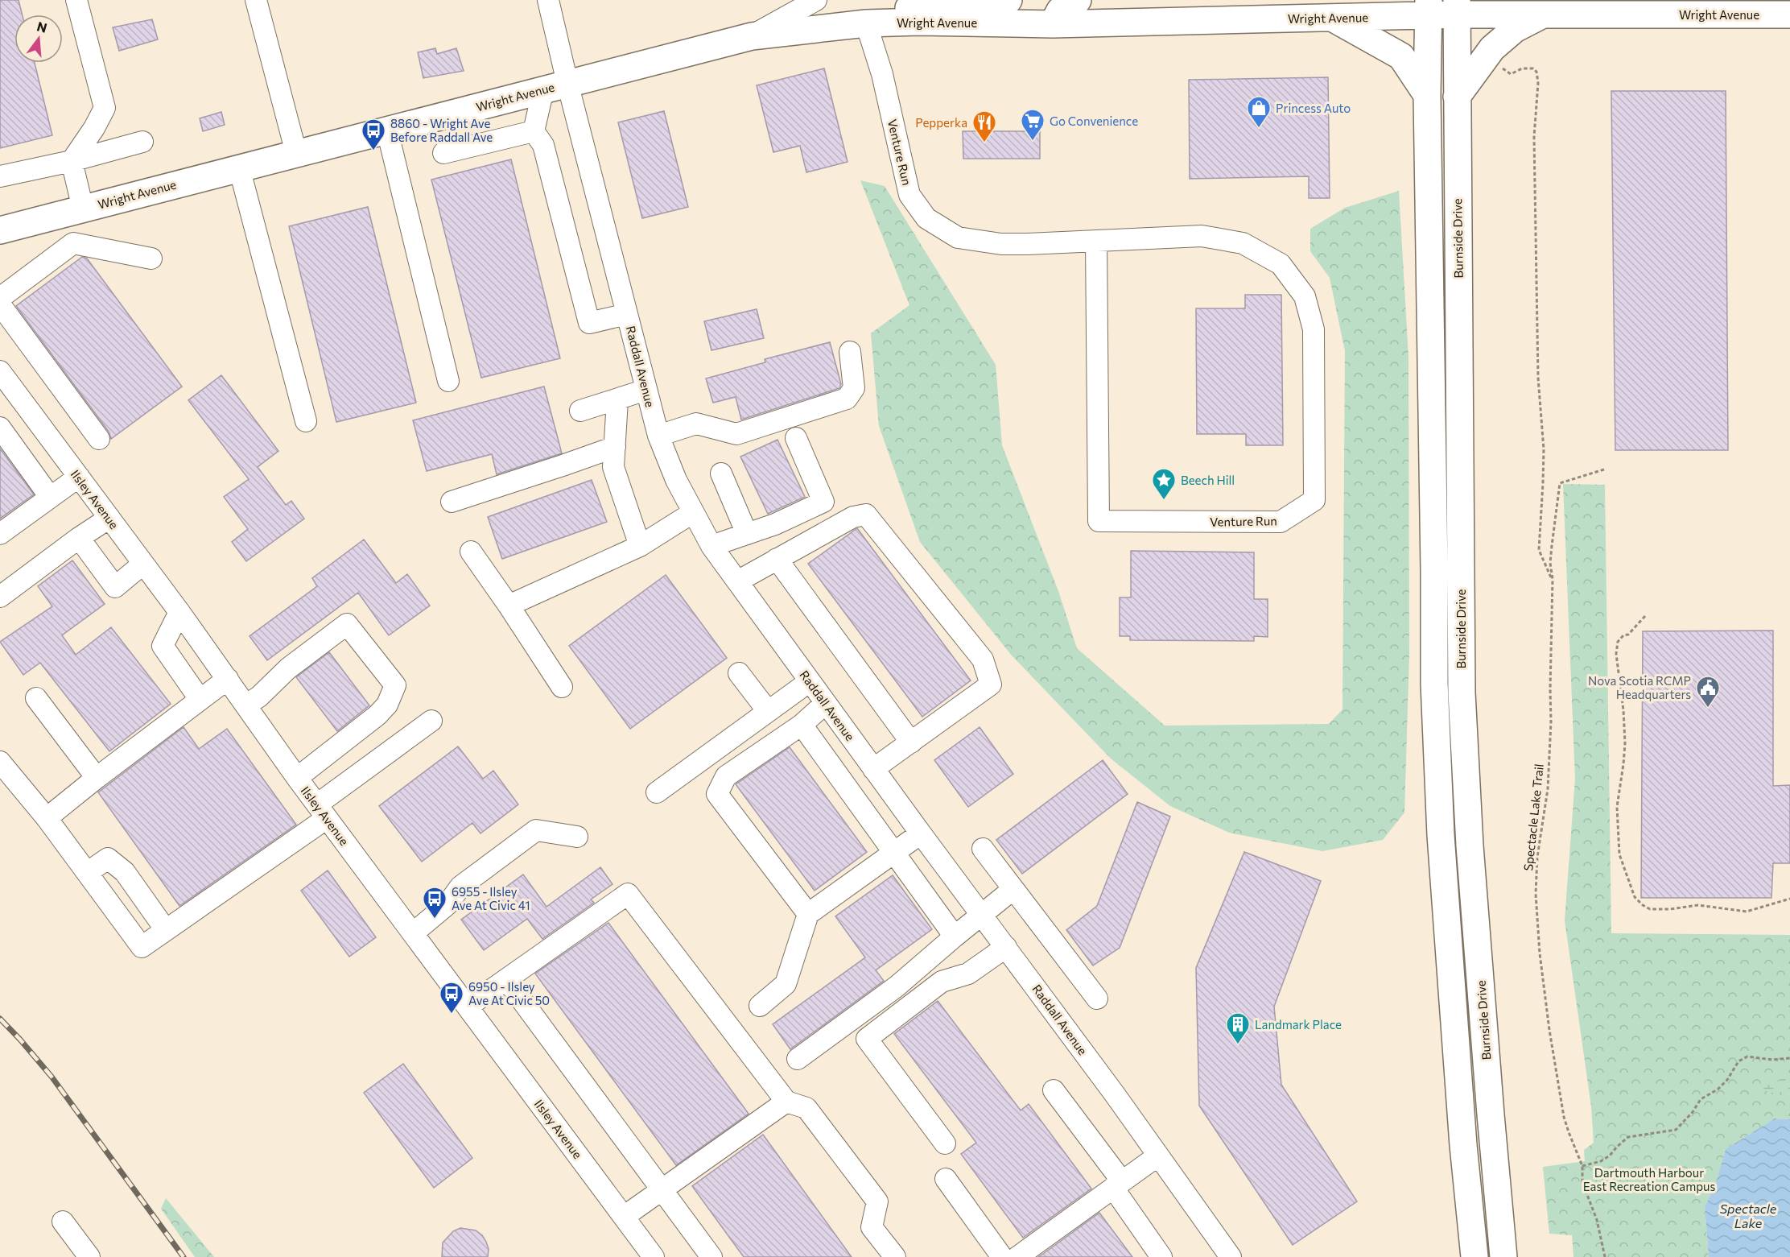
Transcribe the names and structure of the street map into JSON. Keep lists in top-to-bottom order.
{
  "streets": {
    "main road": ["Wright Avenue", "Burnside Drive"],
    "street": ["Venture Run", "Raddall Avenue", "Ilsley Avenue"],
    "path": ["Spectacle Lake Trail"]
  },
  "crossings": [
    ["Wright Avenue", "Venture Run"],
    ["Wright Avenue", "Burnside Drive"],
    ["Wright Avenue", "Raddall Avenue"]
  ],
  "water": ["Spectacle Lake"],
  "parks": ["Dartmouth Harbour East Recreation Campus"],
  "places": {
    "shop": ["Princess Auto"],
    "supermarket": ["Go Convenience"],
    "restaurant": ["Pepperka"],
    "bus stop": ["8860 - Wright Ave Before Raddall Ave", "6955 - Ilsley Ave At Civic 41", "6950 - Ilsley Ave At Civic 50"],
    "place": ["Beech Hill"],
    "public building": ["Nova Scotia RCMP Headquarters"],
    "building": ["Landmark Place"]
  },
  "north": "top"
}
